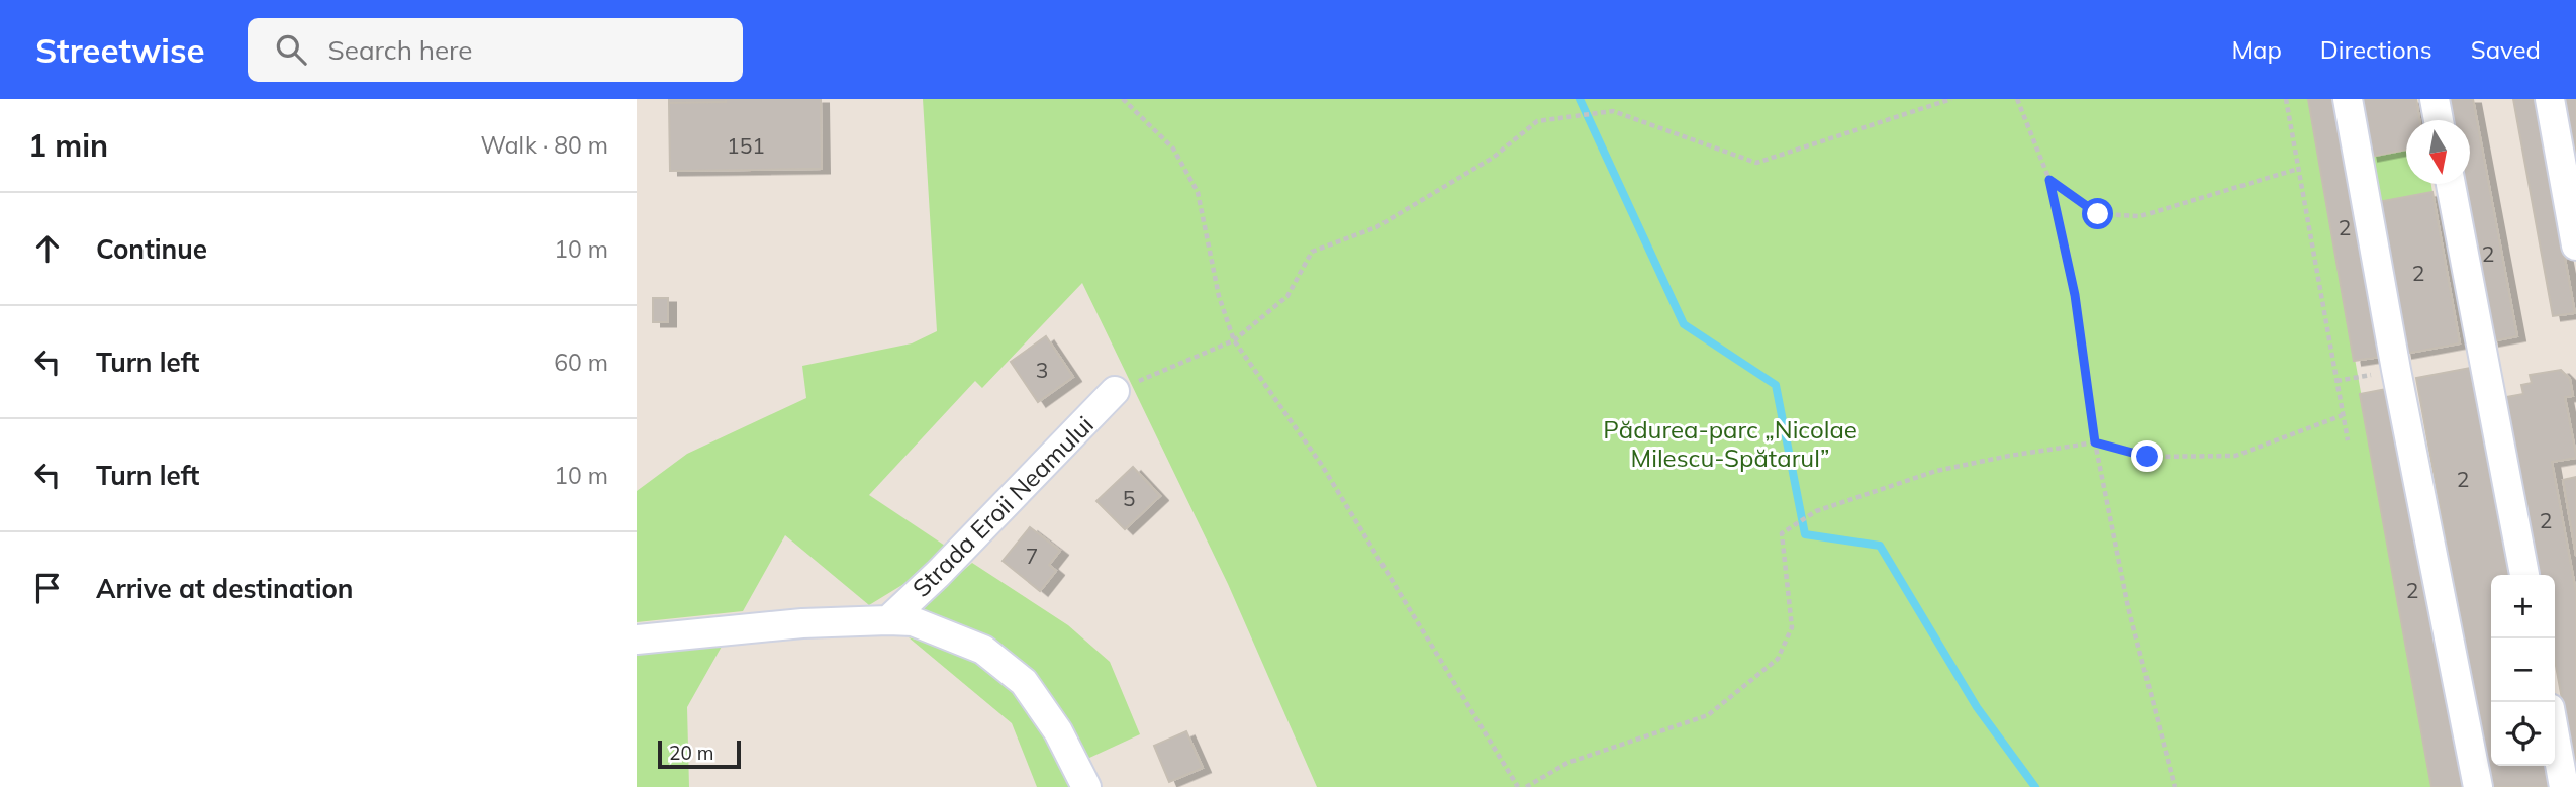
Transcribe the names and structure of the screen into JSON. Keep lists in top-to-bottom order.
{
  "streets": {
    "street": ["Strada Eroii Neamului"]
  },
  "parks": ["Pădurea-parc „Nicolae Milescu-Spătarul”"],
  "house_numbers": [
    "151",
    "2",
    "2",
    "2",
    "3",
    "2",
    "5",
    "2",
    "7",
    "2"
  ],
  "scale_bar": "20 m",
  "north": "bottom",
  "page": {
    "header": "Streetwise",
    "search": "Search here",
    "nav": ["Map", "Directions", "Saved"],
    "heading": ["1 min", "Walk · 80 m"],
    "list": [
      ["Continue", "10 m"],
      ["Turn left", "60 m"],
      ["Turn left", "10 m"],
      "Arrive at destination"
    ],
    "map_buttons": ["+", "−"],
    "scale": "20 m"
  }
}
